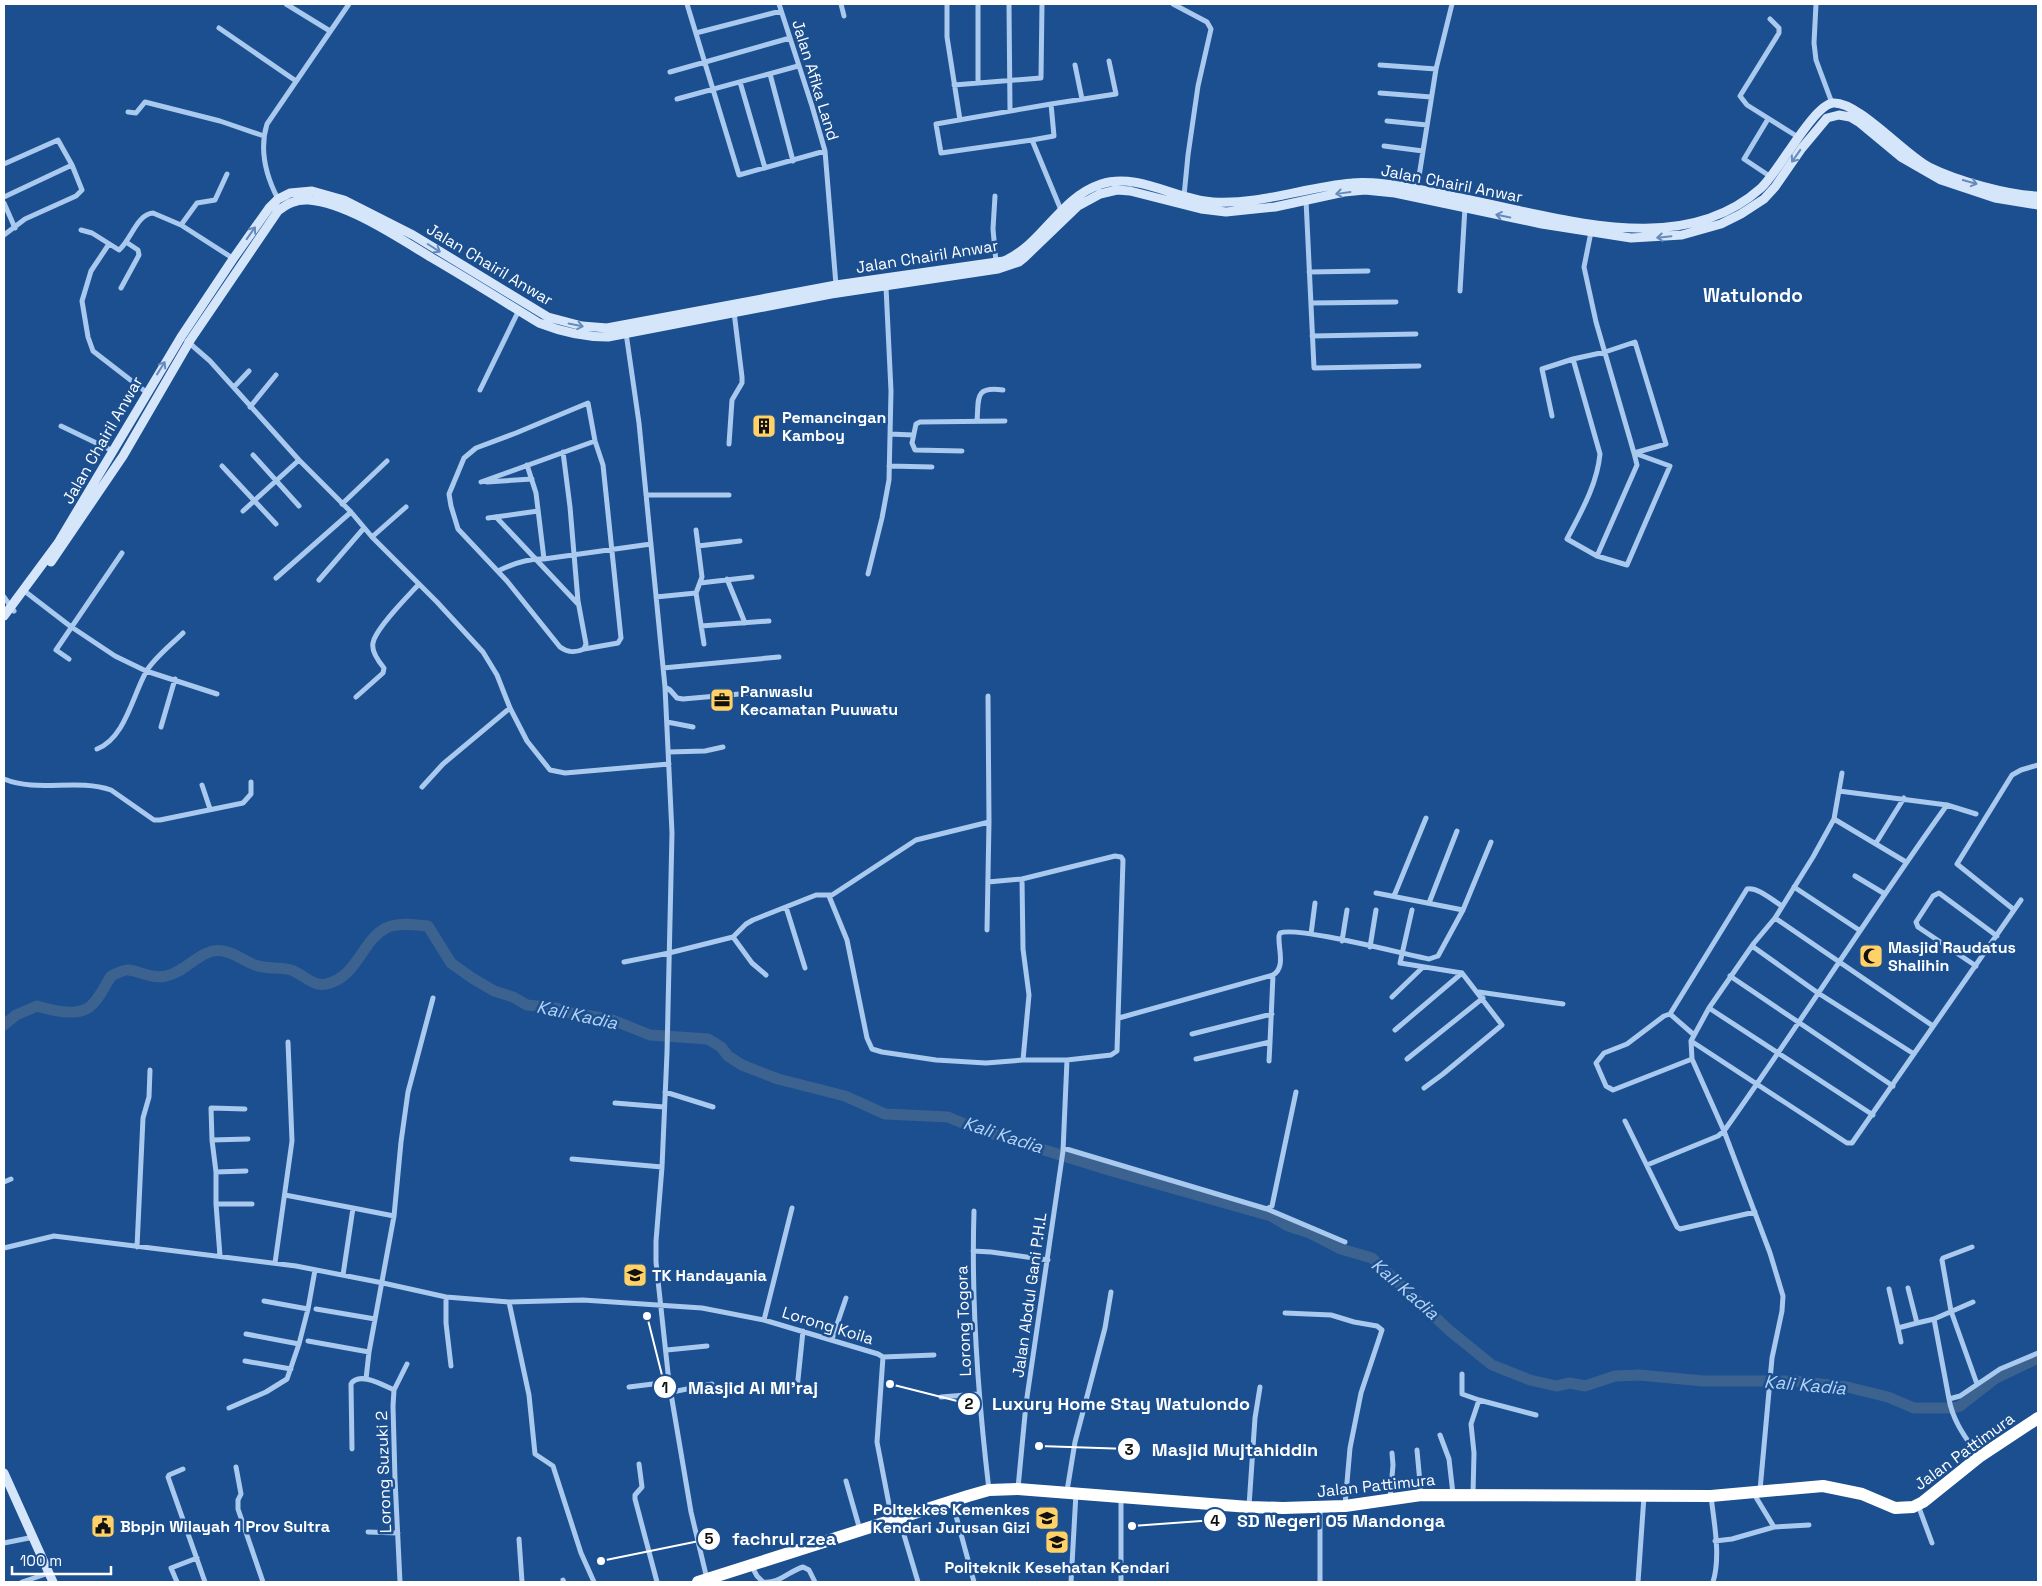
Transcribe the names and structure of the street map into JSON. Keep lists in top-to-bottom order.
{
  "streets": {
    "highway": ["Jalan Pattimura"],
    "main road": ["Jalan Chairil Anwar"],
    "street": [
      "Jalan Afika Land",
      "Jalan Abdul Gani P.H.L",
      "Lorong Togora",
      "Lorong Koila",
      "Lorong Suzuki 2"
    ]
  },
  "crossings": [
    ["Jalan Afika Land", "Jalan Chairil Anwar"],
    ["Jalan Abdul Gani P.H.L", "Jalan Pattimura"],
    ["Lorong Togora", "Jalan Pattimura"],
    ["Lorong Koila", "Jalan Pattimura"]
  ],
  "districts": ["Watulondo"],
  "water": ["Kali Kadia"],
  "places": {
    "building": ["Pemancingan Kamboy"],
    "office": ["Panwaslu Kecamatan Puuwatu"],
    "mosque": ["Masjid Raudatus Shalihin"],
    "school or university": ["TK Handayania", "Poltekkes Kemenkes Kendari Jurusan Gizi", "Politeknik Kesehatan Kendari"],
    "other": [
      "Masjid Al MI'raj",
      "Luxury Home Stay Watulondo",
      "Masjid Mujtahiddin",
      "SD Negeri 05 Mandonga",
      "fachrul rzea"
    ],
    "public building": ["Bbpjn Wilayah 1 Prov Sultra"]
  },
  "scale_bar": "100 m"
}
